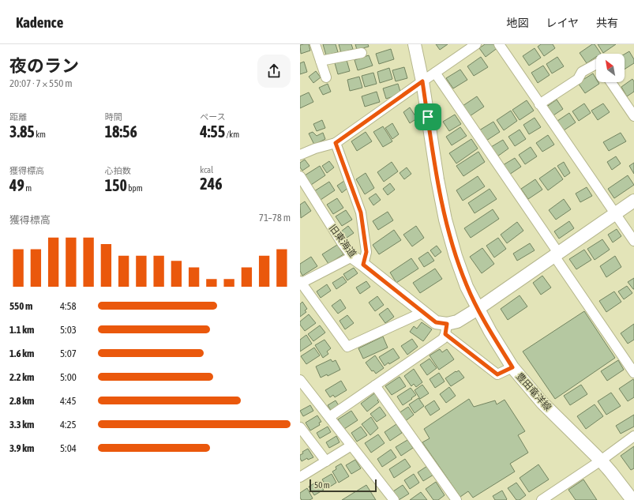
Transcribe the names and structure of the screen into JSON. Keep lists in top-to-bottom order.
{
  "streets": {
    "main road": ["旧東海道", "豊田竜洋線"]
  },
  "crossings": [
    ["旧東海道", "豊田竜洋線"]
  ],
  "scale_bar": "50 m",
  "north": "top left",
  "page": {
    "header": "Kadence",
    "nav": ["地図", "レイヤ", "共有"],
    "heading": ["夜のラン", "20:07 · 7 × 550 m"],
    "stats": [
      ["距離", "3.85 km"],
      ["時間", "18:56"],
      ["ペース", "4:55 /km"],
      ["獲得標高", "49 m"],
      ["心拍数", "150 bpm"],
      ["kcal", "246"]
    ],
    "chart": ["獲得標高", "71–78 m"],
    "list": [
      {
        "name": "550 m",
        "note": "4:58"
      },
      {
        "name": "1.1 km",
        "note": "5:03"
      },
      {
        "name": "1.6 km",
        "note": "5:07"
      },
      {
        "name": "2.2 km",
        "note": "5:00"
      },
      {
        "name": "2.8 km",
        "note": "4:45"
      },
      {
        "name": "3.3 km",
        "note": "4:25"
      },
      {
        "name": "3.9 km",
        "note": "5:04"
      }
    ],
    "scale": "50 m"
  }
}
